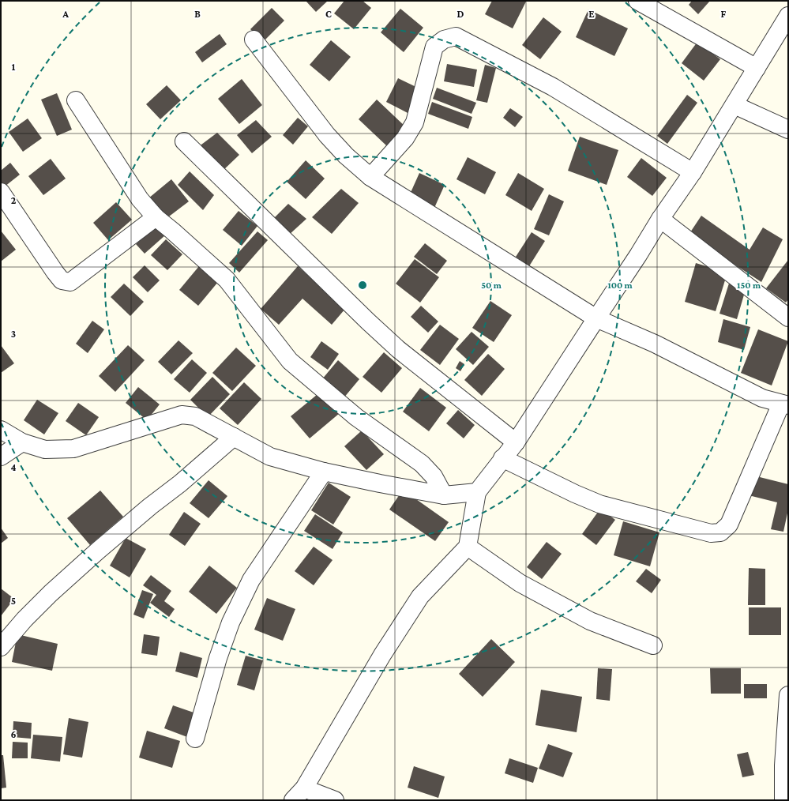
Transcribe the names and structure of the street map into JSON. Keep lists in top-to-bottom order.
{
  "grid": {
    "columns": [
      "A",
      "B",
      "C",
      "D",
      "E",
      "F"
    ],
    "rows": [
      "1",
      "2",
      "3",
      "4",
      "5",
      "6"
    ]
  },
  "rings": ["50 m", "100 m", "150 m"]
}
